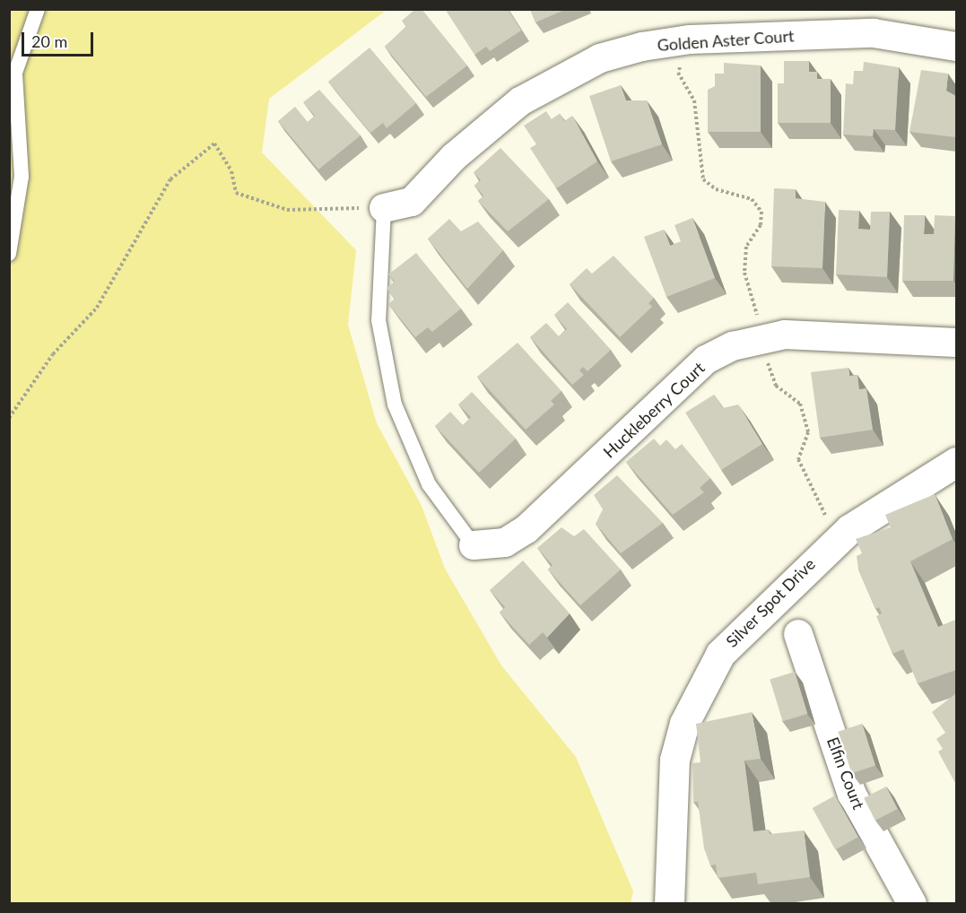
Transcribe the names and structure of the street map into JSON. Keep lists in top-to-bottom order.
{
  "streets": {
    "street": [
      "Golden Aster Court",
      "Huckleberry Court",
      "Silver Spot Drive",
      "Elfin Court"
    ]
  },
  "scale_bar": "20 m"
}
